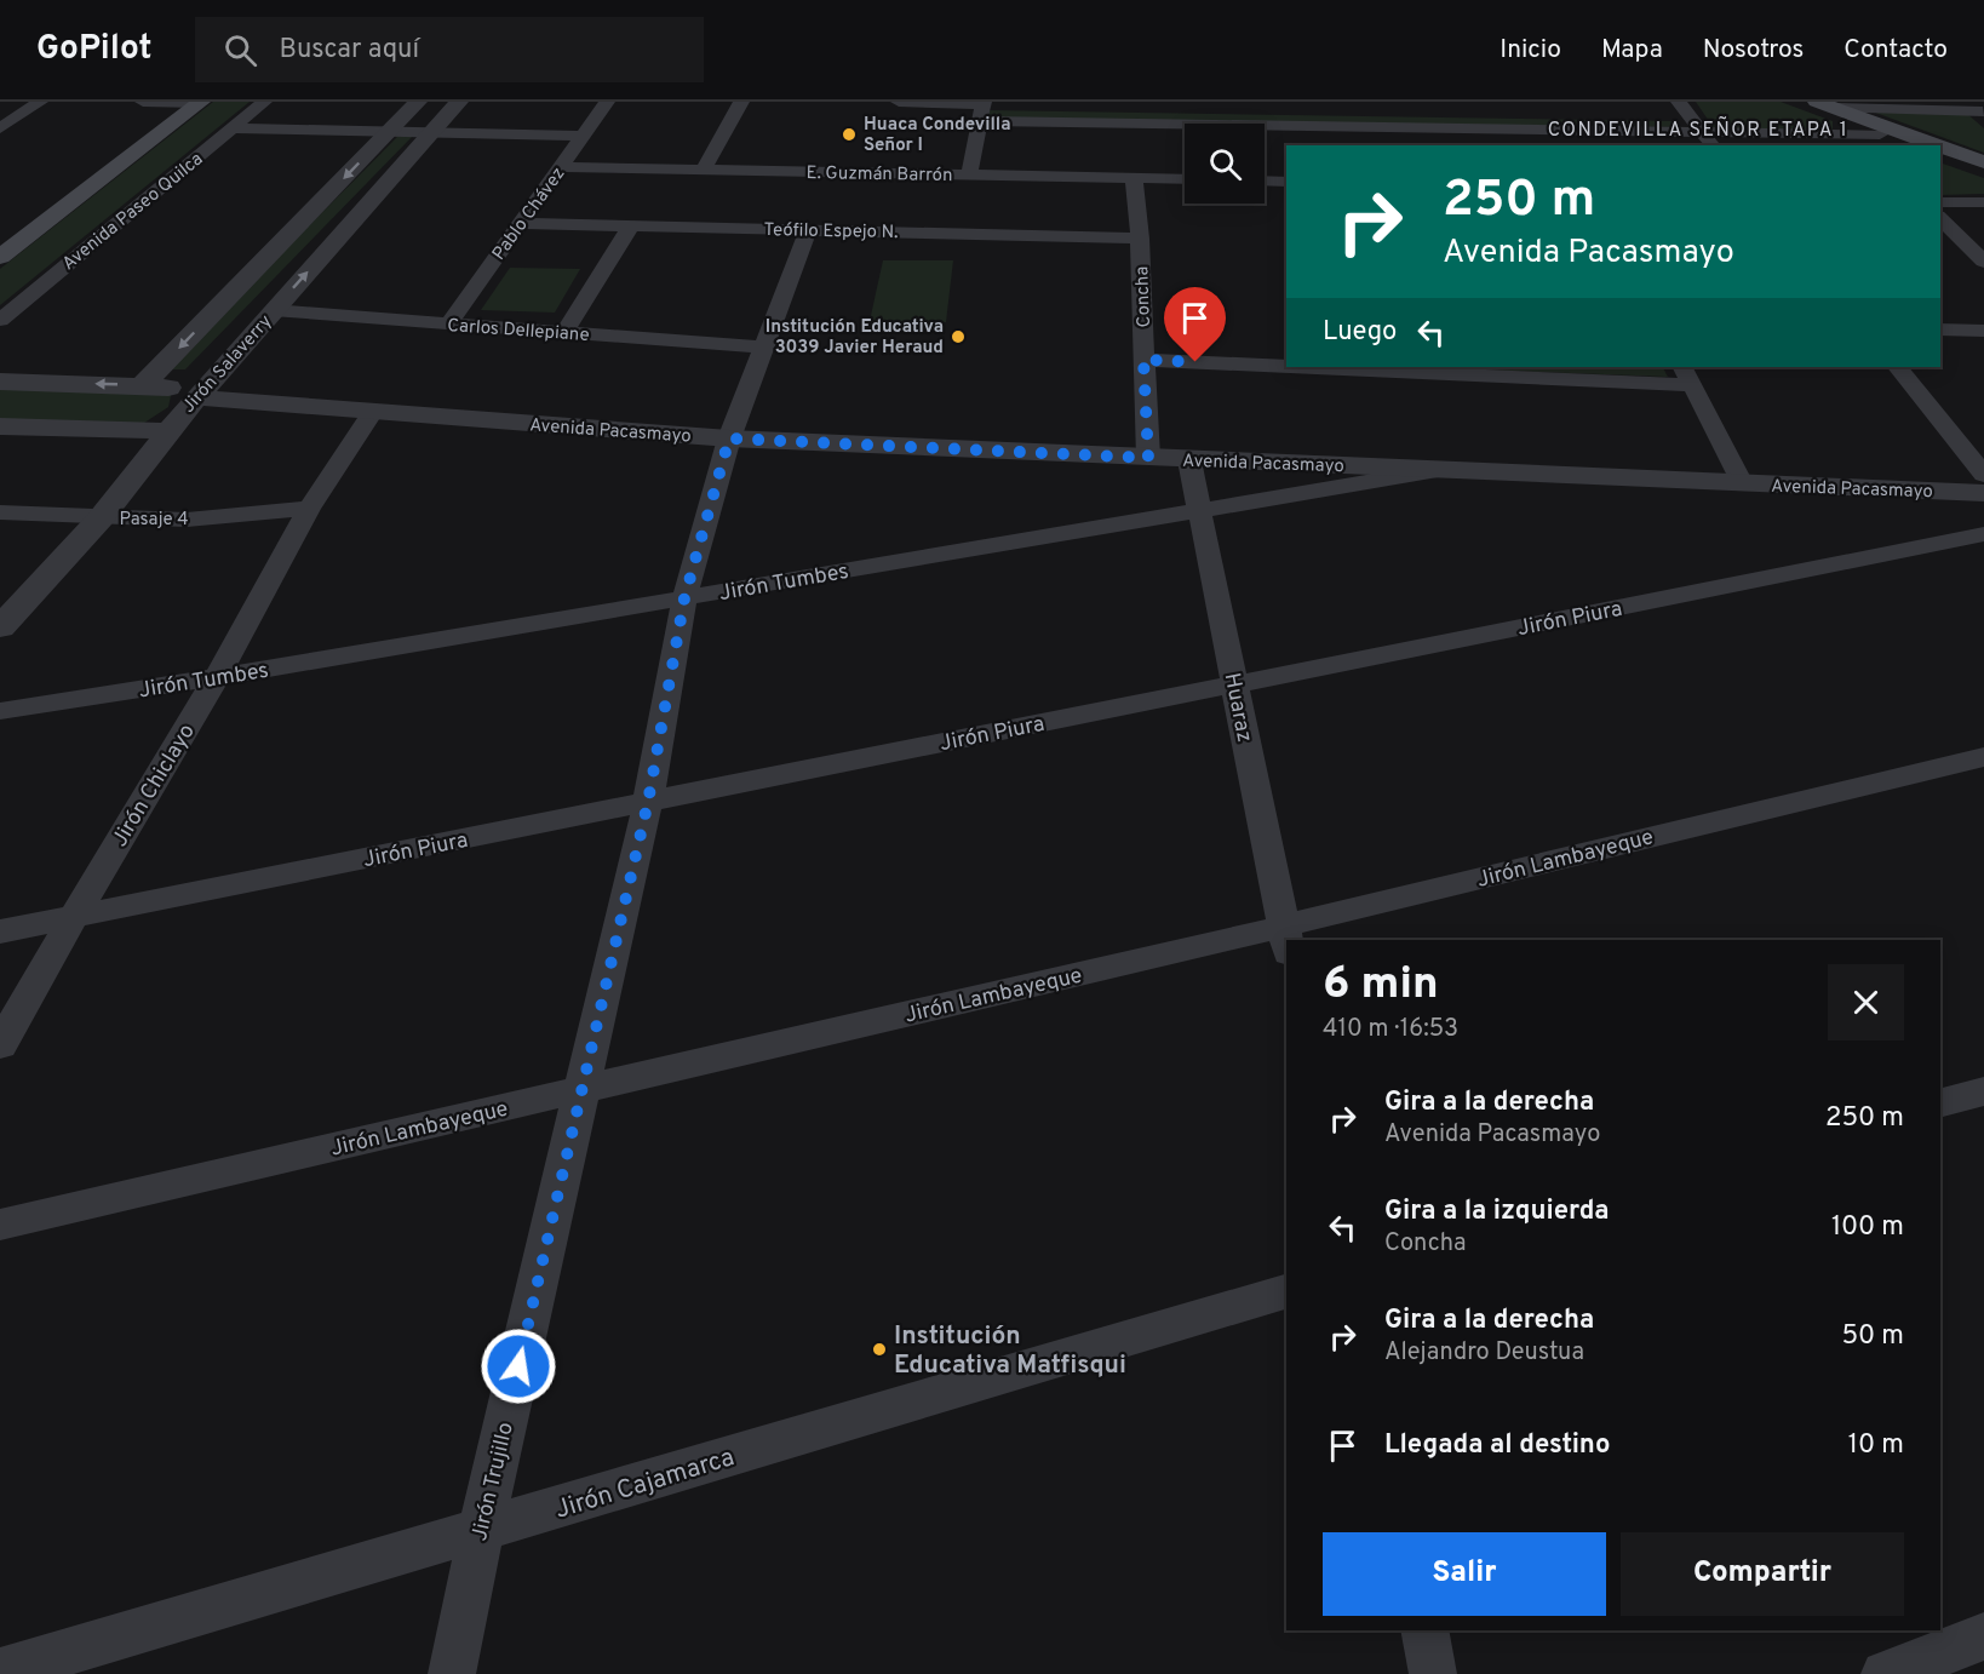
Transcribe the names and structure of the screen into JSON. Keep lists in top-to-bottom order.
{
  "streets": {
    "main road": ["Avenida Paseo Quilca"],
    "street": [
      "E. Guzmán Barrón",
      "Pablo Chávez",
      "Teófilo Espejo N.",
      "Concha",
      "Carlos Dellepiane",
      "Jirón Salaverry",
      "Avenida Pacasmayo",
      "Pasaje 4",
      "Jirón Tumbes",
      "Jirón Piura",
      "Huaraz",
      "Jirón Chiclayo",
      "Jirón Lambayeque",
      "Jirón Trujillo",
      "Jirón Cajamarca"
    ]
  },
  "crossings": [
    ["E. Guzmán Barrón", "Pablo Chávez"],
    ["E. Guzmán Barrón", "Concha"],
    ["Pablo Chávez", "Teófilo Espejo N."],
    ["Pablo Chávez", "Carlos Dellepiane"],
    ["Teófilo Espejo N.", "Concha"],
    ["Teófilo Espejo N.", "Jirón Trujillo"],
    ["Concha", "Avenida Pacasmayo"],
    ["Carlos Dellepiane", "Jirón Salaverry"],
    ["Carlos Dellepiane", "Jirón Trujillo"],
    ["Jirón Salaverry", "Avenida Pacasmayo"],
    ["Jirón Salaverry", "Pasaje 4"],
    ["Avenida Pacasmayo", "Jirón Tumbes"],
    ["Avenida Pacasmayo", "Huaraz"],
    ["Avenida Pacasmayo", "Jirón Chiclayo"],
    ["Avenida Pacasmayo", "Jirón Trujillo"],
    ["Pasaje 4", "Jirón Chiclayo"],
    ["Jirón Tumbes", "Huaraz"],
    ["Jirón Tumbes", "Jirón Chiclayo"],
    ["Jirón Tumbes", "Jirón Trujillo"],
    ["Jirón Piura", "Huaraz"],
    ["Jirón Piura", "Jirón Chiclayo"],
    ["Jirón Piura", "Jirón Trujillo"],
    ["Huaraz", "Jirón Lambayeque"],
    ["Jirón Lambayeque", "Jirón Trujillo"],
    ["Jirón Trujillo", "Jirón Cajamarca"]
  ],
  "districts": ["CONDEVILLA SEÑOR ETAPA 1"],
  "places": ["Huaca Condevilla Señor I", "Institución Educativa 3039 Javier Heraud", "Institución Educativa Matfisqui"],
  "page": {
    "header": "GoPilot",
    "search": "Buscar aquí",
    "nav": [
      "Inicio",
      "Mapa",
      "Nosotros",
      "Contacto"
    ],
    "turn": ["250 m", "Avenida Pacasmayo"],
    "then": "Luego",
    "heading": ["6 min", "410 m · 16:53"],
    "list": [
      {
        "name": "Gira a la derecha",
        "note": "Avenida Pacasmayo",
        "value": "250 m"
      },
      {
        "name": "Gira a la izquierda",
        "note": "Concha",
        "value": "100 m"
      },
      {
        "name": "Gira a la derecha",
        "note": "Alejandro Deustua",
        "value": "50 m"
      },
      {
        "name": "Llegada al destino",
        "value": "10 m"
      }
    ],
    "buttons": ["Salir", "Compartir"]
  }
}
